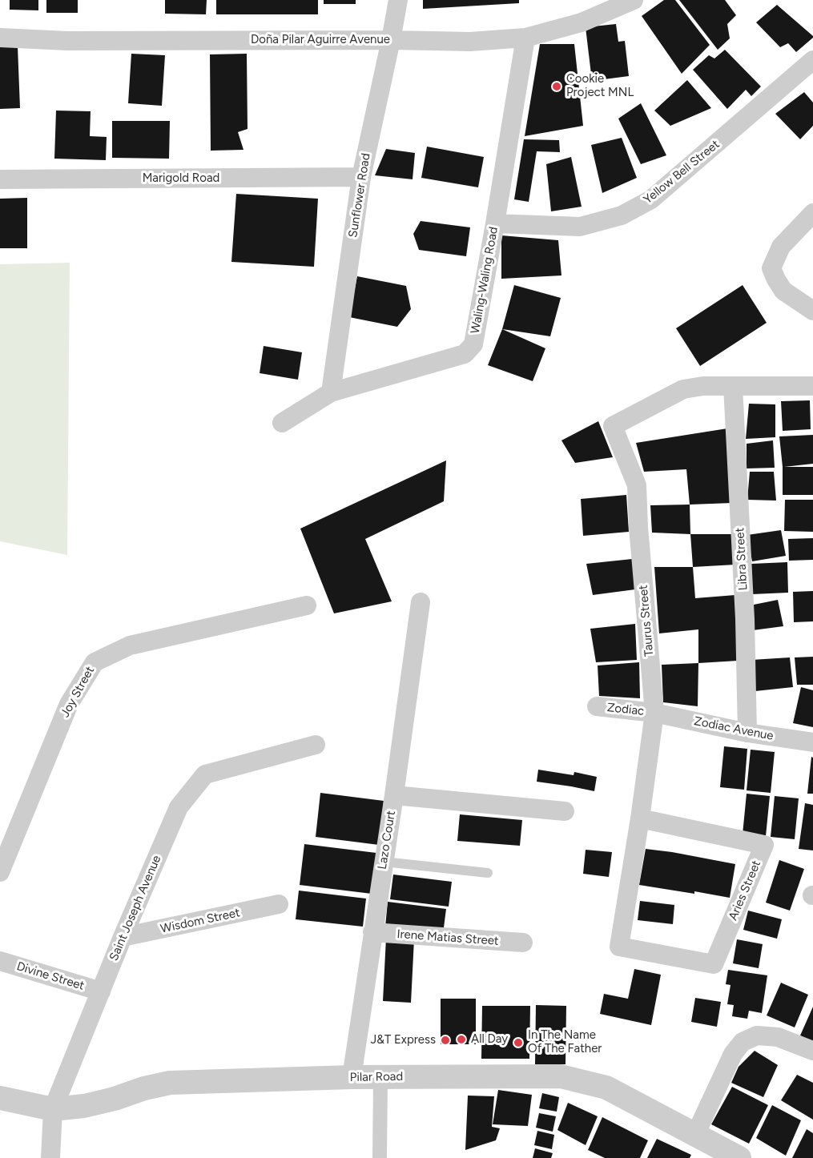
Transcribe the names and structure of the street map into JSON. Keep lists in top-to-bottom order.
{
  "streets": {
    "street": [
      "Doña Pilar Aguirre Avenue",
      "Yellow Bell Street",
      "Marigold Road",
      "Sunflower Road",
      "Waling-Waling Road",
      "Libra Street",
      "Taurus Street",
      "Joy Street",
      "Zodiac",
      "Zodiac Avenue",
      "Lazo Court",
      "Aries Street",
      "Saint Joseph Avenue",
      "Wisdom Street",
      "Irene Matias Street",
      "Divine Street",
      "Pilar Road"
    ]
  },
  "crossings": [
    ["Doña Pilar Aguirre Avenue", "Sunflower Road"],
    ["Doña Pilar Aguirre Avenue", "Waling-Waling Road"],
    ["Yellow Bell Street", "Waling-Waling Road"],
    ["Marigold Road", "Sunflower Road"],
    ["Sunflower Road", "Waling-Waling Road"],
    ["Libra Street", "Taurus Street"],
    ["Libra Street", "Zodiac Avenue"],
    ["Taurus Street", "Zodiac"],
    ["Taurus Street", "Zodiac Avenue"],
    ["Taurus Street", "Aries Street"],
    ["Zodiac", "Zodiac Avenue"],
    ["Lazo Court", "Irene Matias Street"],
    ["Lazo Court", "Pilar Road"],
    ["Saint Joseph Avenue", "Wisdom Street"],
    ["Saint Joseph Avenue", "Divine Street"],
    ["Saint Joseph Avenue", "Pilar Road"]
  ],
  "places": [
    "Cookie Project MNL",
    "All Day",
    "J&T Express",
    "In The Name Of The Father"
  ]
}
